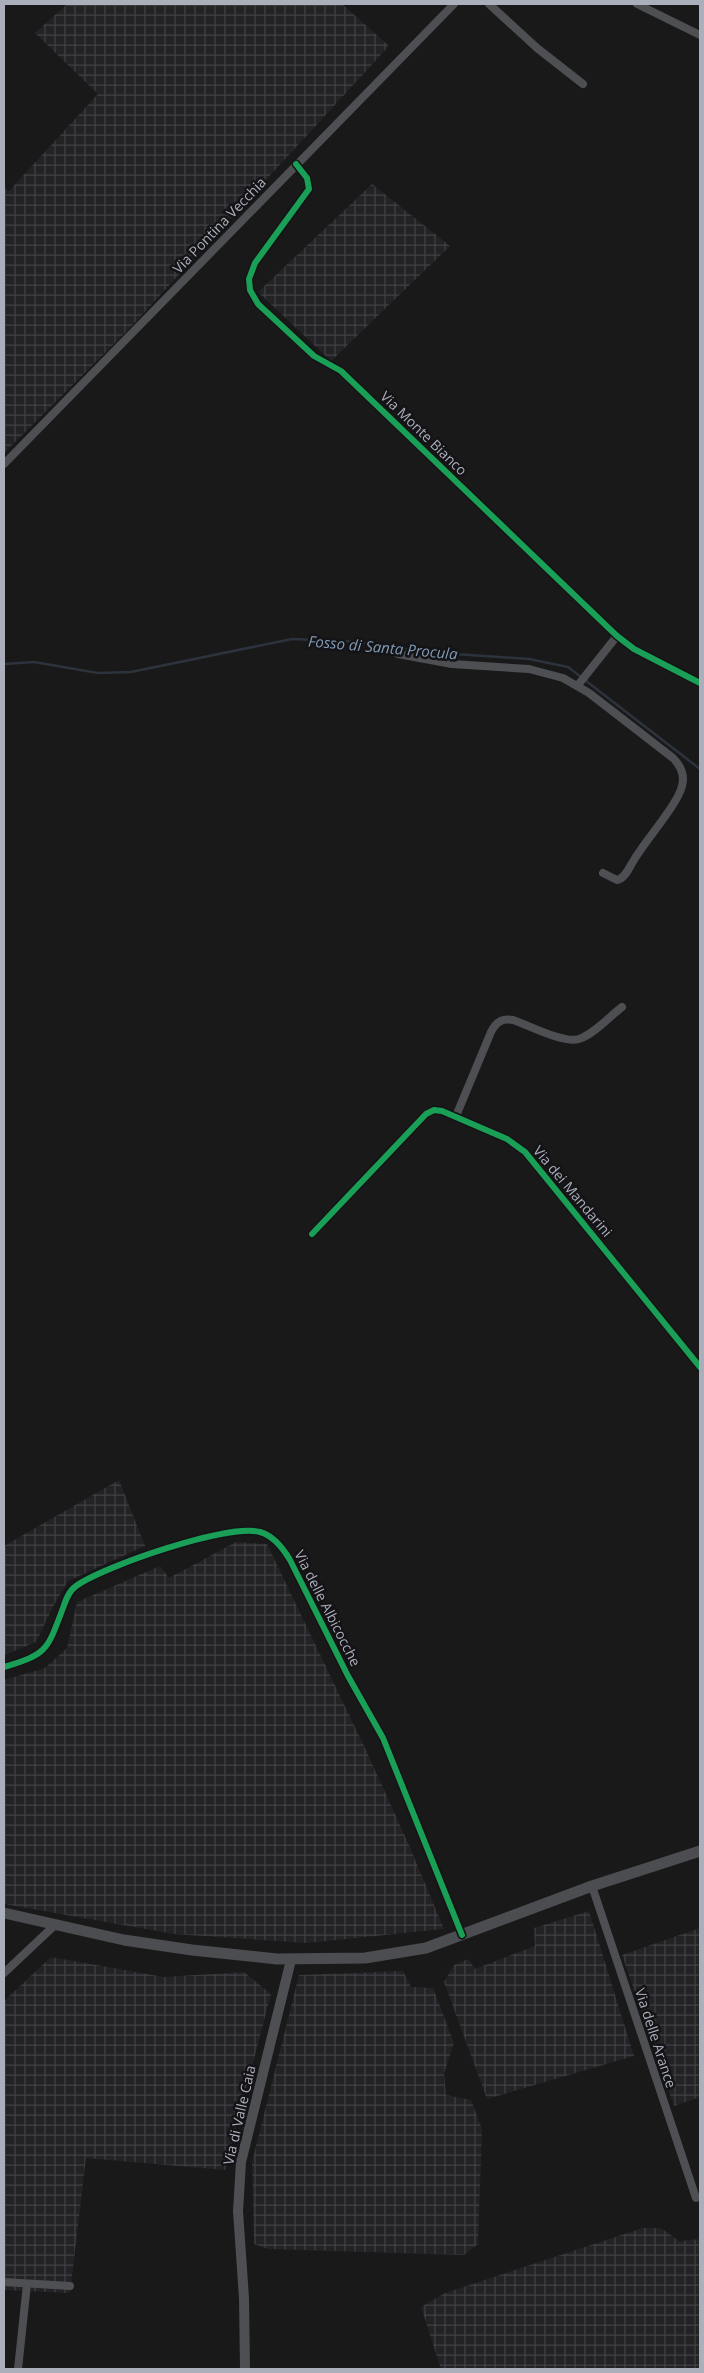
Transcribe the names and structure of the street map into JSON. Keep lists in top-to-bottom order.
{
  "streets": {
    "street": [
      "Via Pontina Vecchia",
      "Via Monte Bianco",
      "Via dei Mandarini",
      "Via delle Albicocche",
      "Via delle Arance",
      "Via di Valle Caia"
    ]
  },
  "crossings": [
    ["Via Pontina Vecchia", "Via Monte Bianco"]
  ],
  "water": ["Fosso di Santa Procula"]
}
